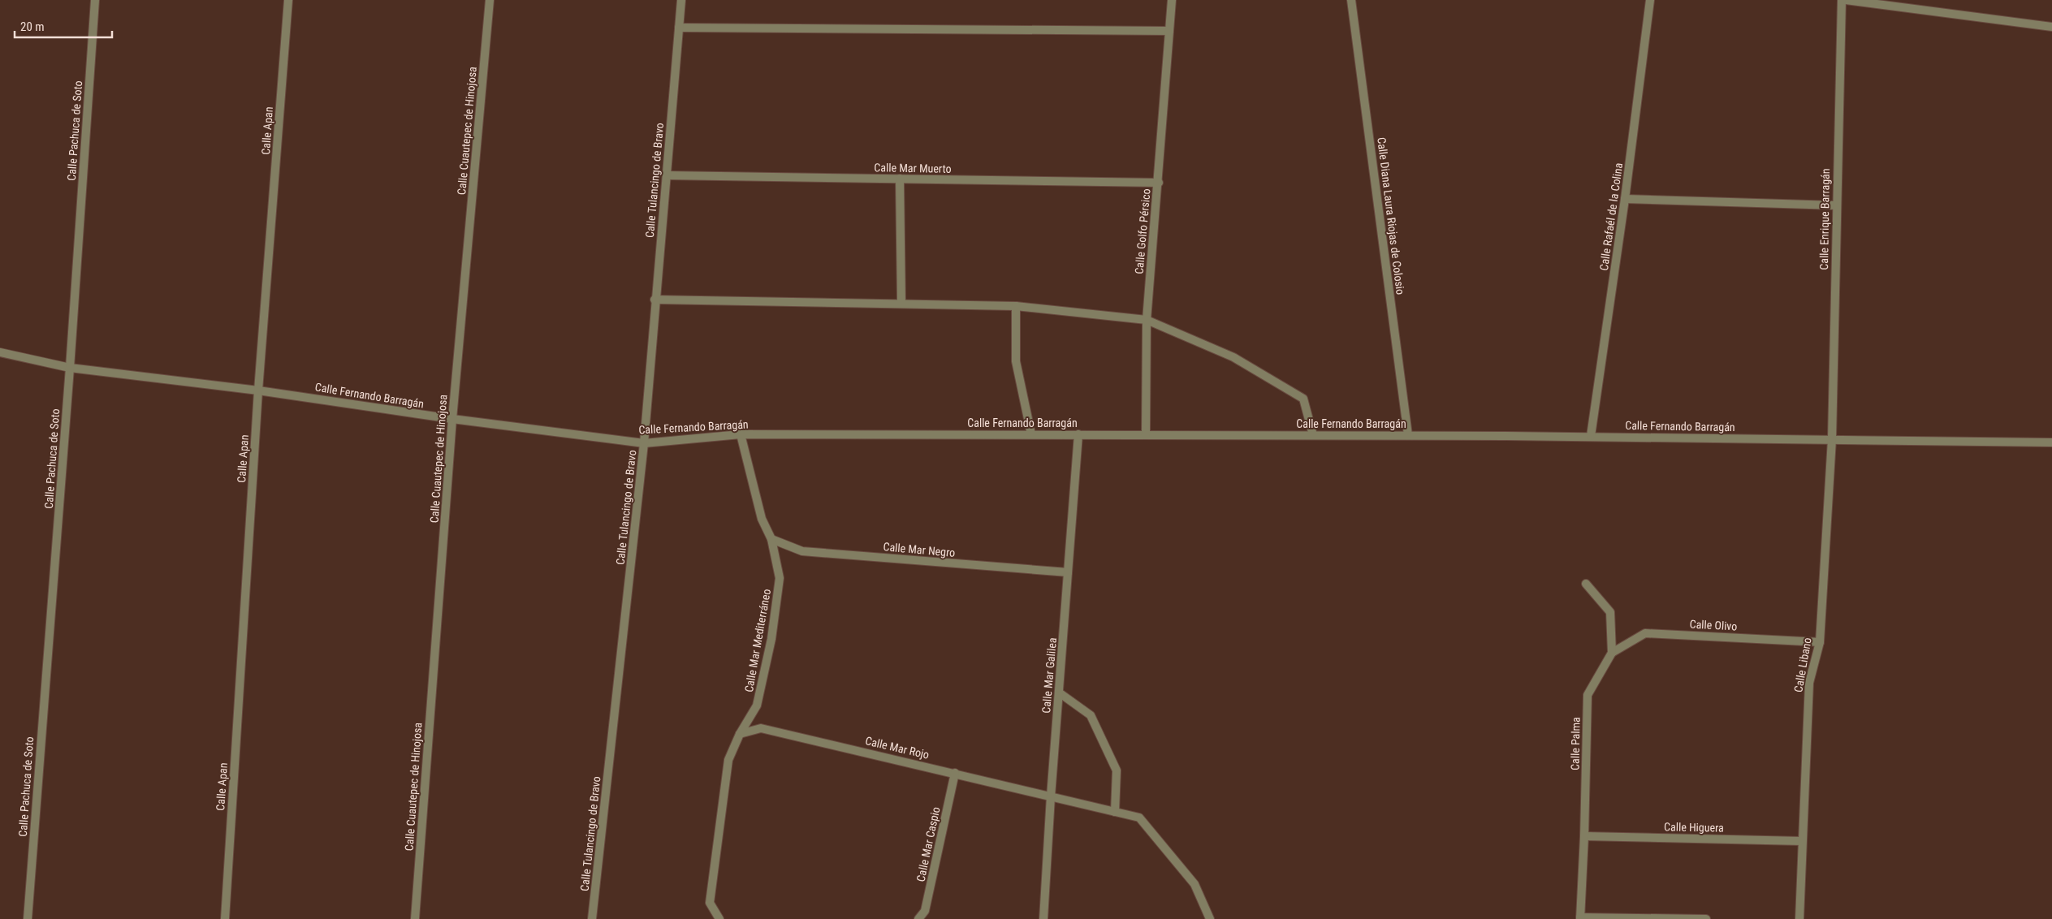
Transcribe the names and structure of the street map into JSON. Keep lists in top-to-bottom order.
{
  "streets": {
    "street": [
      "Calle Pachuca de Soto",
      "Calle Apan",
      "Calle Cuautepec de Hinojosa",
      "Calle Mar Muerto",
      "Calle Tulancingo de Bravo",
      "Calle Diana Laura Riojas de Colosio",
      "Calle Rafaél de la Colina",
      "Calle Enrique Barragán",
      "Calle Golfo Pérsico",
      "Calle Fernando Barragán",
      "Calle Mar Negro",
      "Calle Olivo",
      "Calle Mar Mediterráneo",
      "Calle Libano",
      "Calle Mar Galilea",
      "Calle Palma",
      "Calle Mar Rojo",
      "Calle Higuera",
      "Calle Mar Caspio"
    ]
  },
  "crossings": [
    ["Calle Pachuca de Soto", "Calle Fernando Barragán"],
    ["Calle Apan", "Calle Fernando Barragán"],
    ["Calle Cuautepec de Hinojosa", "Calle Fernando Barragán"],
    ["Calle Mar Muerto", "Calle Tulancingo de Bravo"],
    ["Calle Mar Muerto", "Calle Golfo Pérsico"],
    ["Calle Tulancingo de Bravo", "Calle Fernando Barragán"],
    ["Calle Diana Laura Riojas de Colosio", "Calle Fernando Barragán"],
    ["Calle Rafaél de la Colina", "Calle Fernando Barragán"],
    ["Calle Enrique Barragán", "Calle Fernando Barragán"],
    ["Calle Enrique Barragán", "Calle Libano"],
    ["Calle Golfo Pérsico", "Calle Fernando Barragán"],
    ["Calle Fernando Barragán", "Calle Mar Mediterráneo"],
    ["Calle Fernando Barragán", "Calle Libano"],
    ["Calle Fernando Barragán", "Calle Mar Galilea"],
    ["Calle Mar Negro", "Calle Mar Mediterráneo"],
    ["Calle Mar Negro", "Calle Mar Galilea"],
    ["Calle Olivo", "Calle Libano"],
    ["Calle Olivo", "Calle Palma"],
    ["Calle Mar Mediterráneo", "Calle Mar Rojo"],
    ["Calle Libano", "Calle Higuera"],
    ["Calle Mar Galilea", "Calle Mar Rojo"],
    ["Calle Palma", "Calle Higuera"],
    ["Calle Mar Rojo", "Calle Mar Caspio"]
  ],
  "scale_bar": "20 m"
}
